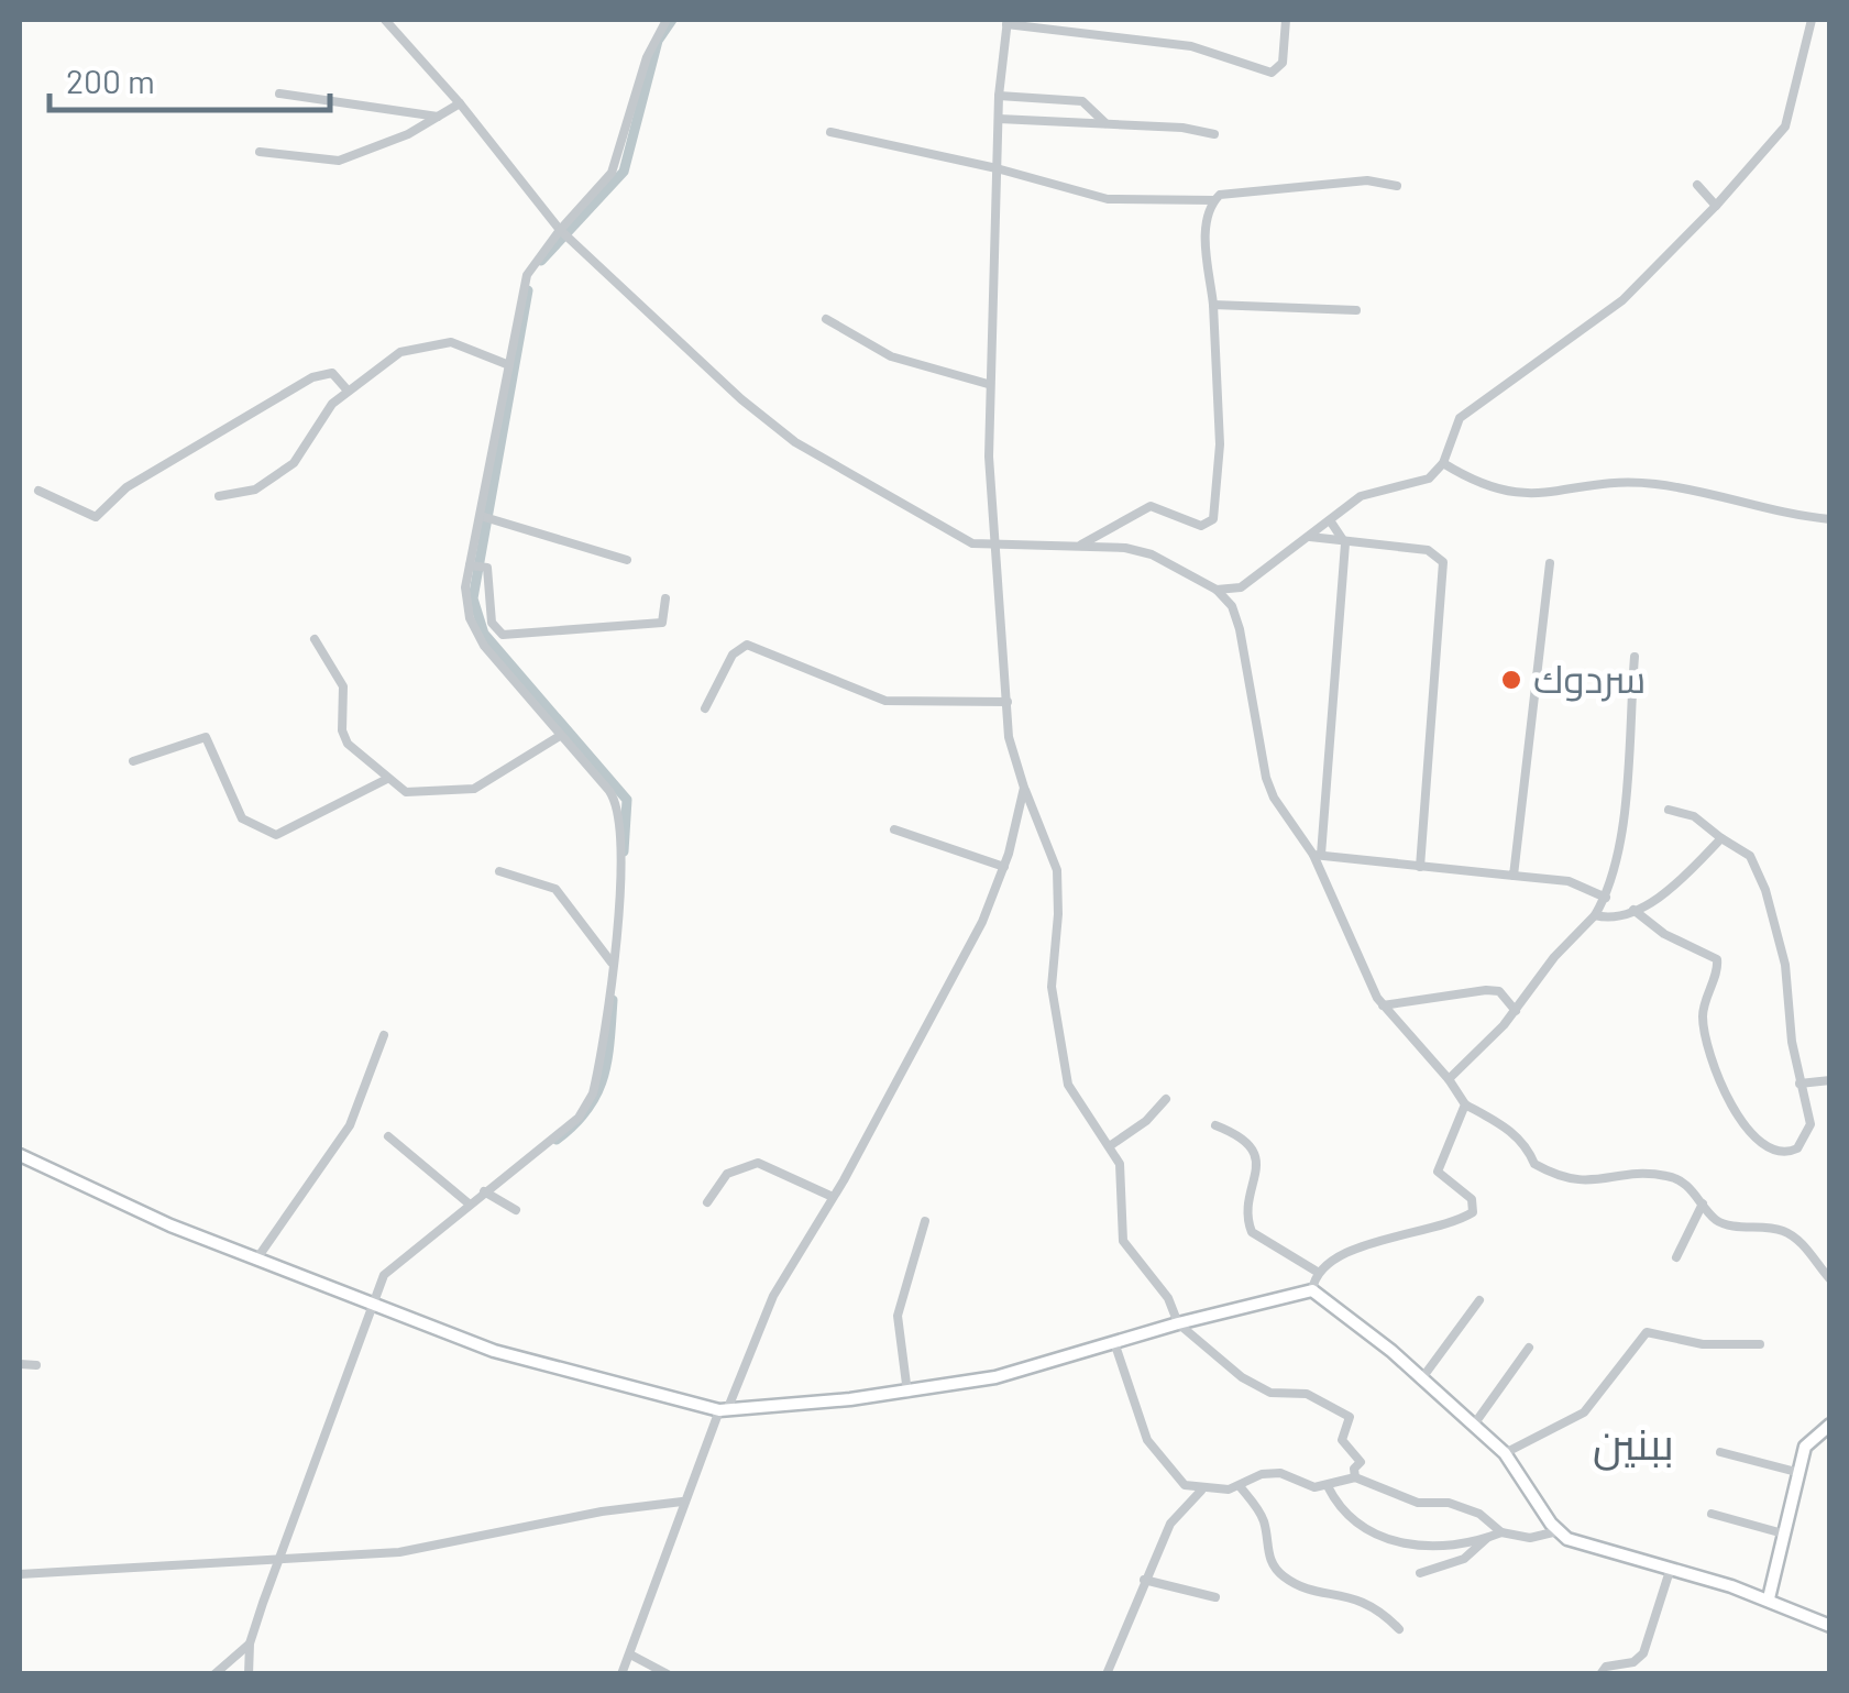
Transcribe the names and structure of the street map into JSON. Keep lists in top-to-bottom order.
{
  "districts": ["ببنين"],
  "places": ["سردوك"],
  "scale_bar": "200 m"
}
